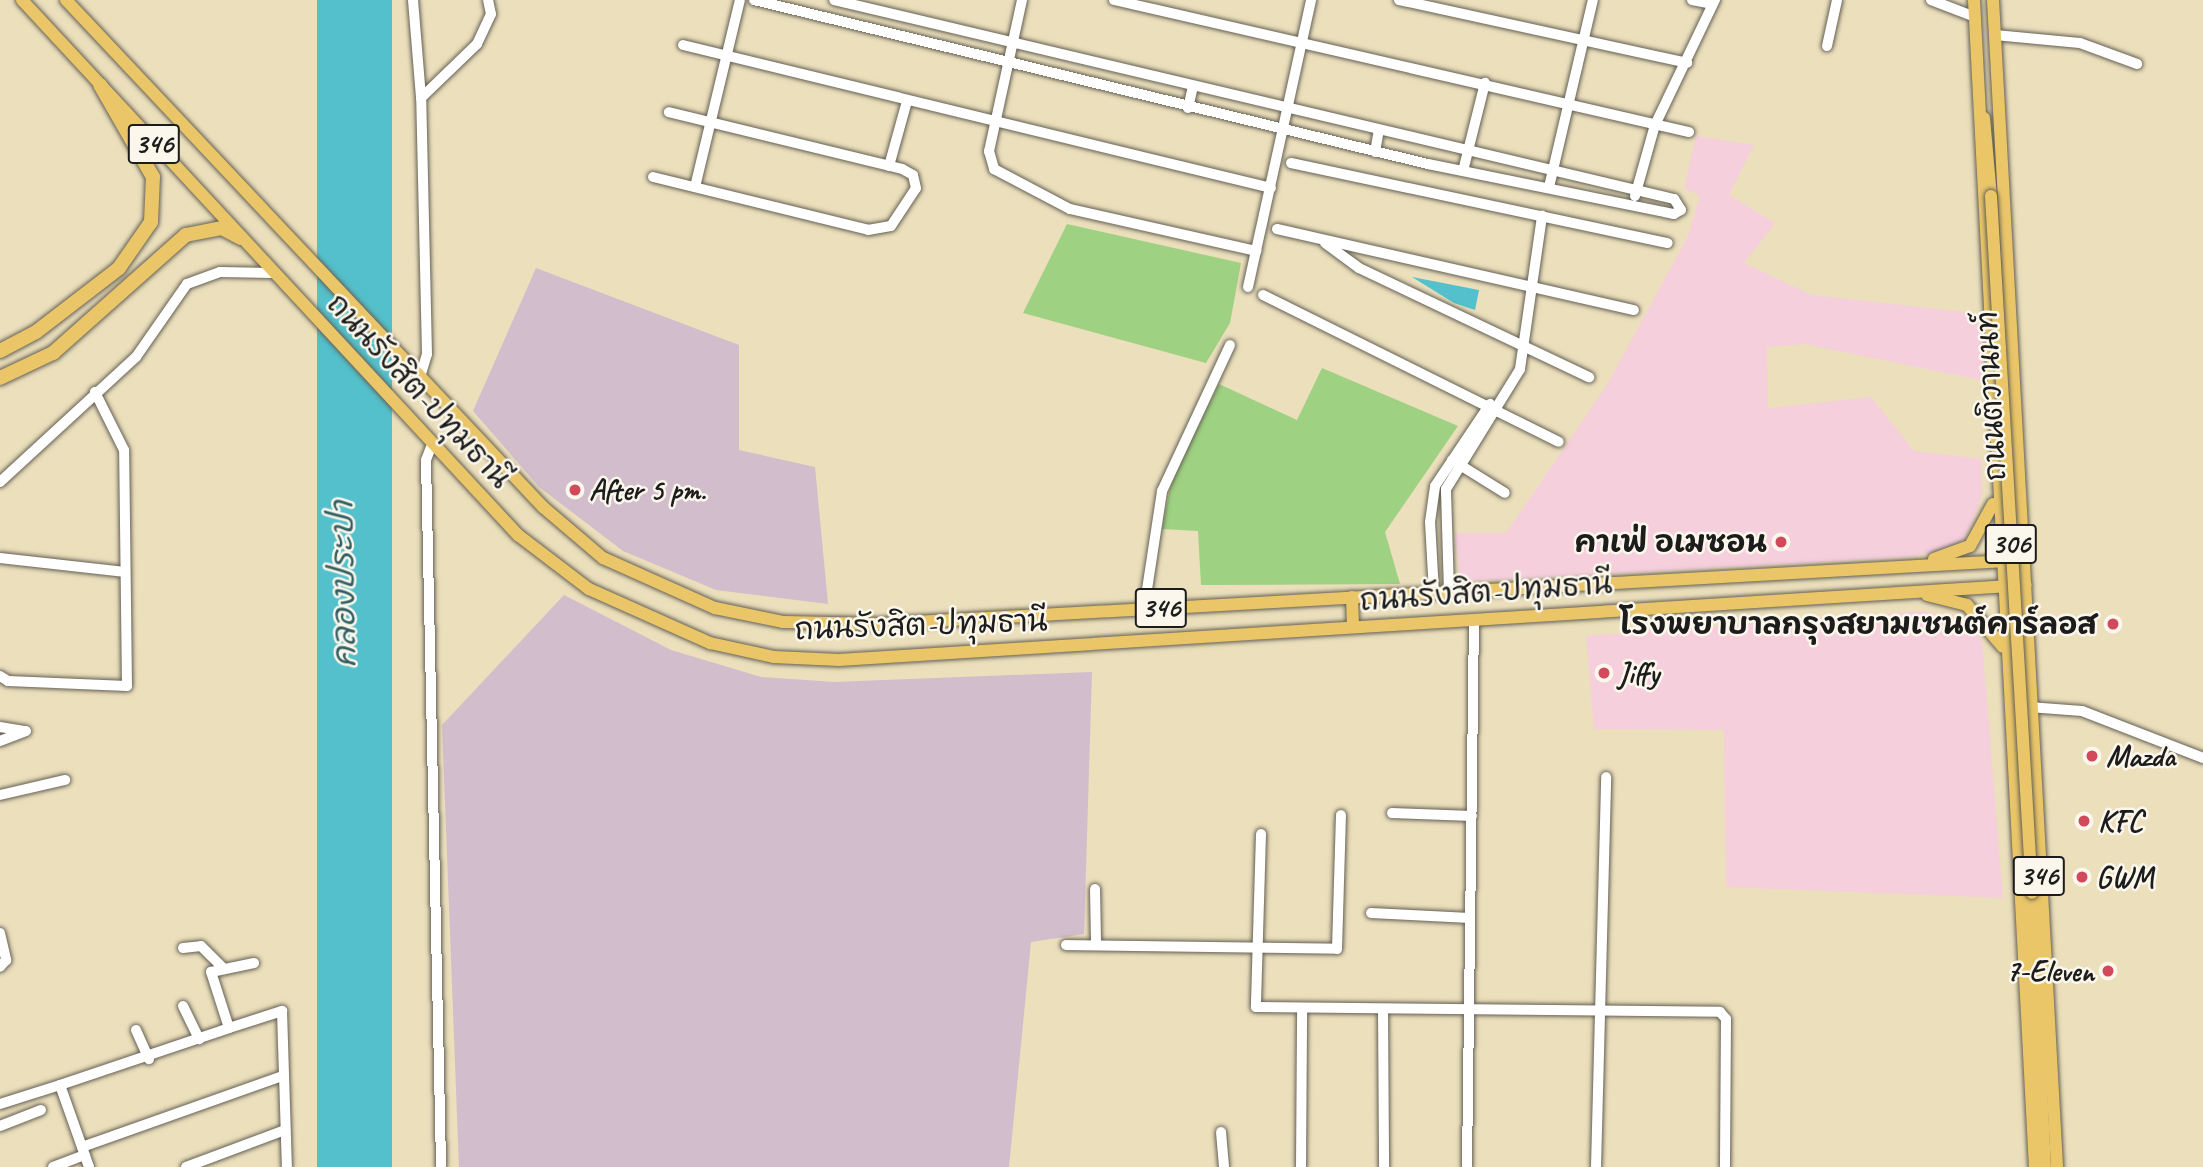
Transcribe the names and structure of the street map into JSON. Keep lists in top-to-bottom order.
{
  "streets": {
    "main road": [
      "346",
      "ถนนรังสิต-ปทุมธานี",
      "ถนนติวานนท์",
      "306"
    ]
  },
  "crossings": [
    ["ถนนรังสิต-ปทุมธานี", "ถนนติวานนท์"],
    ["ถนนรังสิต-ปทุมธานี", "306"],
    ["ถนนติวานนท์", "306"]
  ],
  "water": ["คลองประปา"],
  "places": [
    "After 5 pm.",
    "คาเฟ่ อเมซอน",
    "โรงพยาบาลกรุงสยามเซนต์คาร์ลอส",
    "Jiffy",
    "Mazda",
    "KFC",
    "GWM",
    "7-Eleven"
  ]
}
